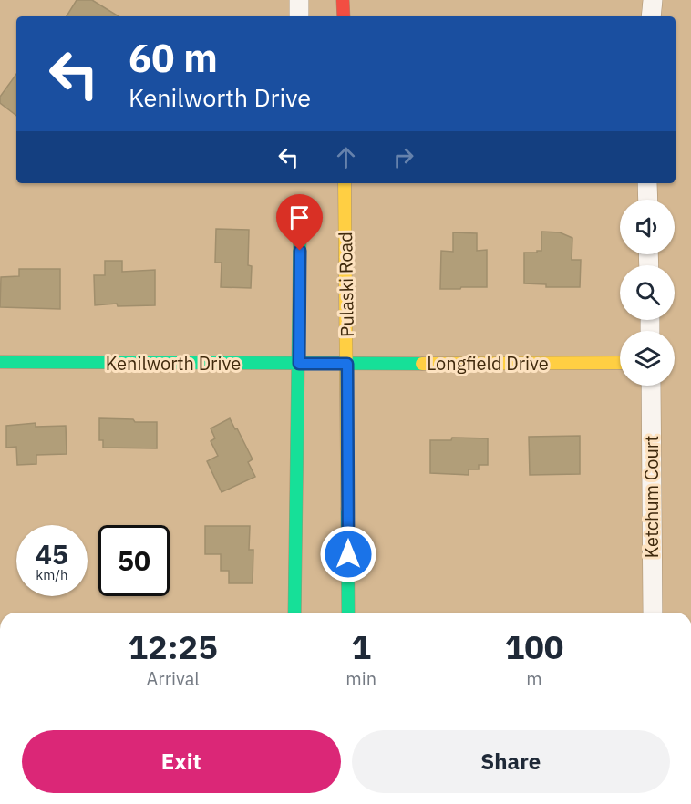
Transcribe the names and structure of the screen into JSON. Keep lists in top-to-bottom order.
{
  "streets": {
    "street": [
      "Pulaski Road",
      "Kenilworth Drive",
      "Longfield Drive",
      "Ketchum Court"
    ]
  },
  "crossings": [
    ["Pulaski Road", "Kenilworth Drive"],
    ["Pulaski Road", "Longfield Drive"],
    ["Kenilworth Drive", "Longfield Drive"]
  ],
  "page": {
    "turn": ["60 m", "Kenilworth Drive"],
    "speed": "45 km/h",
    "limit": "50",
    "eta": [
      "12:25",
      "Arrival",
      "1",
      "min",
      "100",
      "m"
    ],
    "buttons": ["Exit", "Share"]
  }
}
